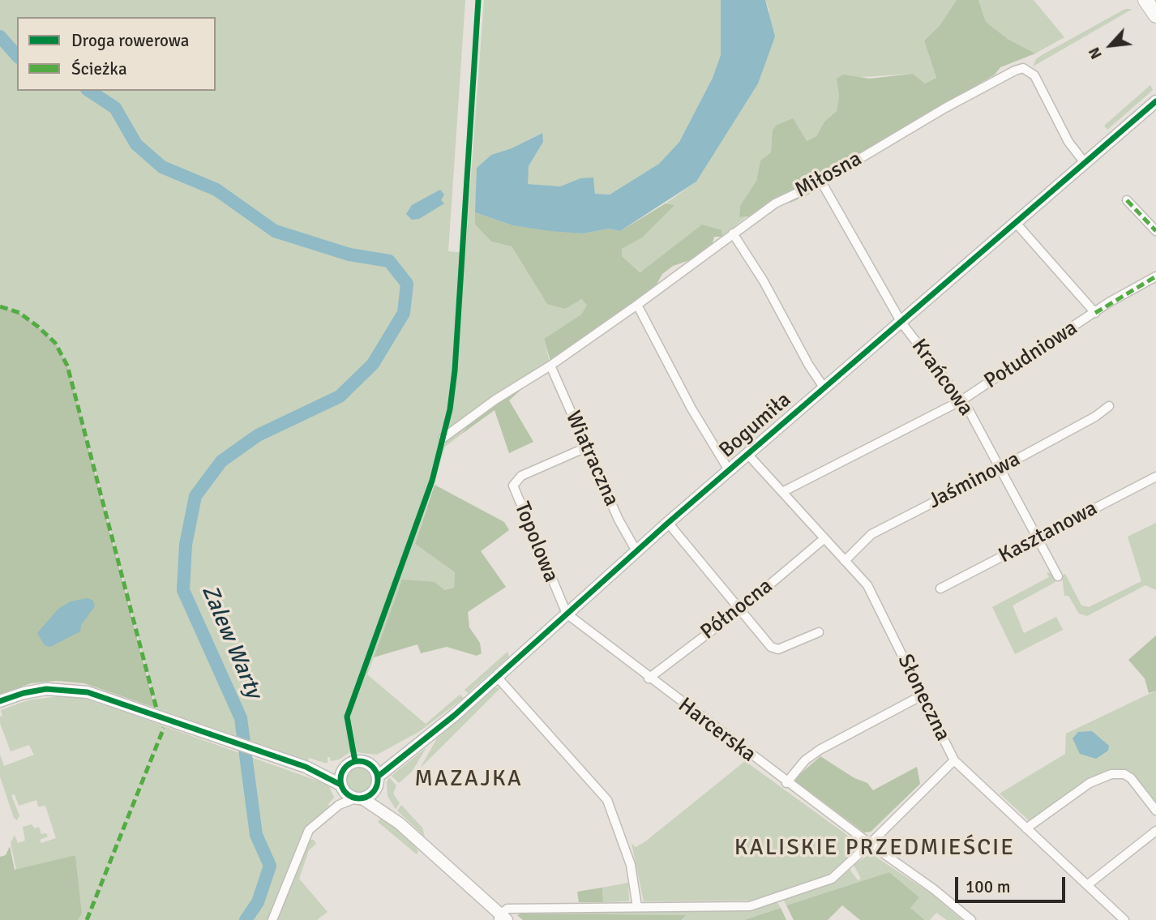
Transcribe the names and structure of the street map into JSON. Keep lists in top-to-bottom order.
{
  "streets": {
    "street": [
      "Miłosna",
      "Południowa",
      "Krańcowa",
      "Bogumiła",
      "Wiatraczna",
      "Jaśminowa",
      "Kasztanowa",
      "Topolowa",
      "Północna",
      "Słoneczna",
      "Harcerska"
    ]
  },
  "crossings": [
    ["Miłosna", "Krańcowa"],
    ["Miłosna", "Bogumiła"],
    ["Miłosna", "Wiatraczna"],
    ["Południowa", "Krańcowa"],
    ["Południowa", "Słoneczna"],
    ["Krańcowa", "Bogumiła"],
    ["Krańcowa", "Jaśminowa"],
    ["Krańcowa", "Kasztanowa"],
    ["Bogumiła", "Wiatraczna"],
    ["Bogumiła", "Topolowa"],
    ["Bogumiła", "Słoneczna"],
    ["Bogumiła", "Harcerska"],
    ["Wiatraczna", "Topolowa"],
    ["Jaśminowa", "Słoneczna"],
    ["Topolowa", "Harcerska"],
    ["Północna", "Słoneczna"],
    ["Północna", "Harcerska"]
  ],
  "districts": ["MAZAJKA", "KALISKIE PRZEDMIEŚCIE"],
  "water": ["Zalew Warty"],
  "legend": ["Droga rowerowa", "Ścieżka"],
  "scale_bar": "100 m",
  "north": "bottom left"
}
